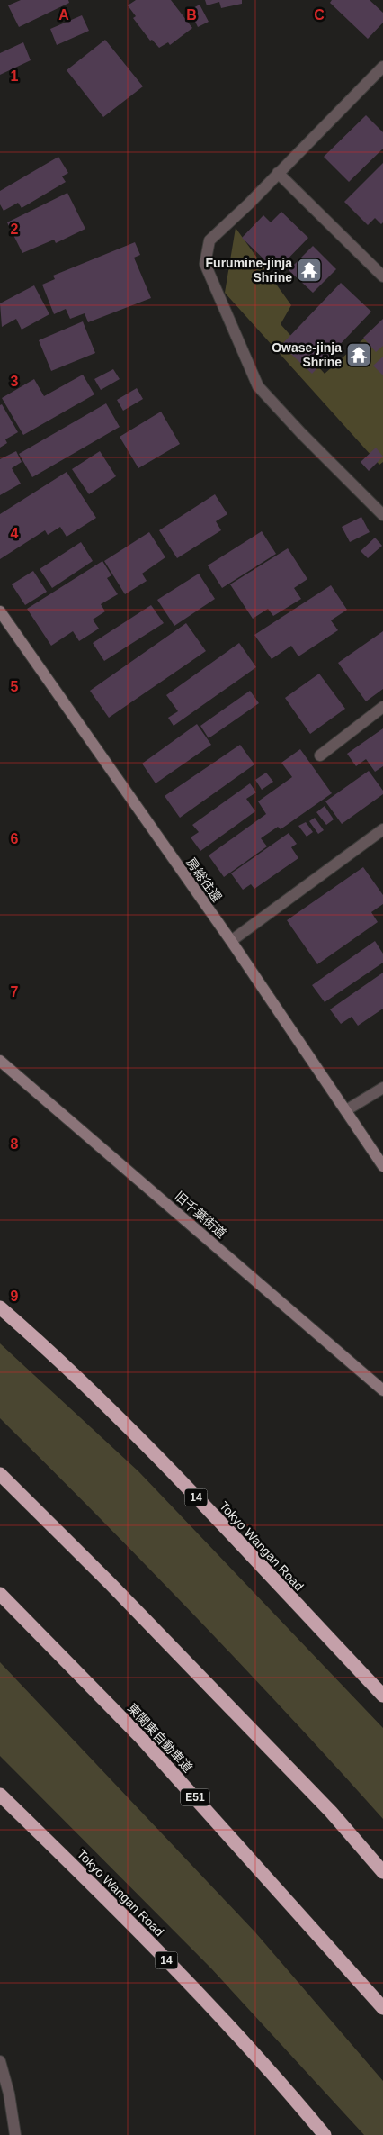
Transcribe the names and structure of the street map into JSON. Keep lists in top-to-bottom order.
{
  "streets": {
    "highway": [
      "14",
      "Tokyo Wangan Road",
      "東関東自動車道",
      "E51"
    ],
    "street": ["房総往還", "旧千葉街道"]
  },
  "places": {
    "temple": ["Furumine-jinja Shrine", "Owase-jinja Shrine"]
  },
  "grid": {
    "columns": ["A", "B", "C"],
    "rows": [
      "1",
      "2",
      "3",
      "4",
      "5",
      "6",
      "7",
      "8",
      "9"
    ]
  }
}
